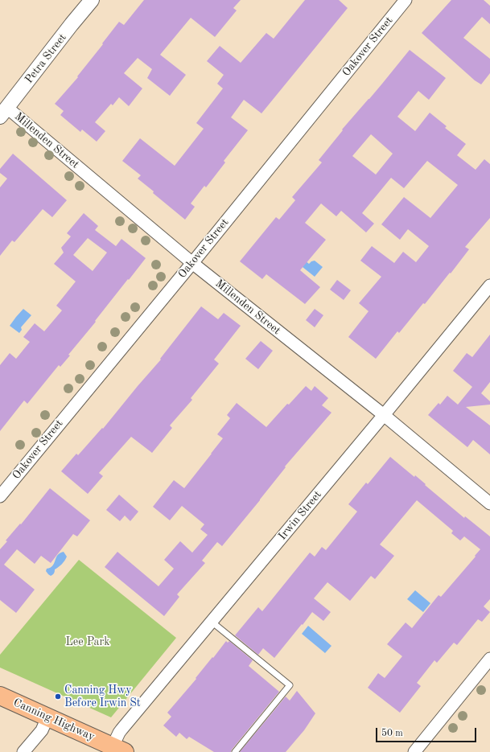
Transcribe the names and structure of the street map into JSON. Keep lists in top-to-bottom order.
{
  "streets": {
    "highway": ["Canning Highway"],
    "street": [
      "Oakover Street",
      "Petra Street",
      "Millenden Street",
      "Irwin Street"
    ]
  },
  "crossings": [
    ["Oakover Street", "Millenden Street"],
    ["Petra Street", "Millenden Street"],
    ["Millenden Street", "Irwin Street"],
    ["Irwin Street", "Canning Highway"]
  ],
  "parks": ["Lee Park"],
  "places": ["Canning Hwy Before Irwin St"],
  "scale_bar": "50 m"
}
